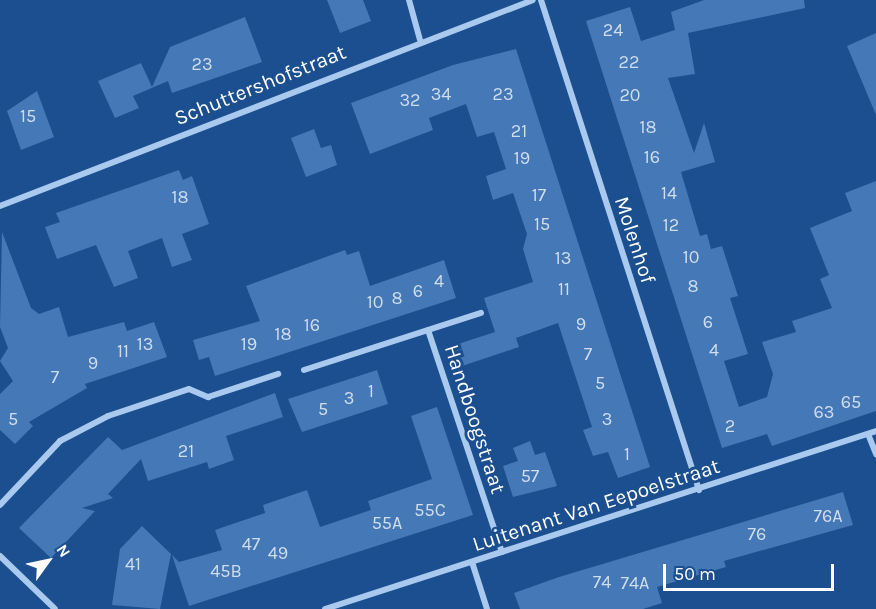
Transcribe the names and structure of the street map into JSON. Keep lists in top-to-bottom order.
{
  "streets": {
    "street": [
      "Schuttershofstraat",
      "Molenhof",
      "Handboogstraat",
      "Luitenant Van Eepoelstraat"
    ]
  },
  "crossings": [
    ["Molenhof", "Luitenant Van Eepoelstraat"],
    ["Handboogstraat", "Luitenant Van Eepoelstraat"]
  ],
  "house_numbers": [
    "24",
    "22",
    "23",
    "34",
    "23",
    "20",
    "32",
    "15",
    "18",
    "21",
    "16",
    "19",
    "14",
    "17",
    "18",
    "15",
    "12",
    "10",
    "13",
    "4",
    "8",
    "11",
    "6",
    "8",
    "10",
    "6",
    "9",
    "16",
    "18",
    "13",
    "19",
    "4",
    "11",
    "7",
    "9",
    "7",
    "5",
    "1",
    "3",
    "65",
    "5",
    "63",
    "5",
    "3",
    "2",
    "21",
    "1",
    "57",
    "55C",
    "76A",
    "55A",
    "76",
    "47",
    "49",
    "41",
    "45B",
    "74",
    "74A"
  ],
  "scale_bar": "50 m",
  "north": "top right"
}
